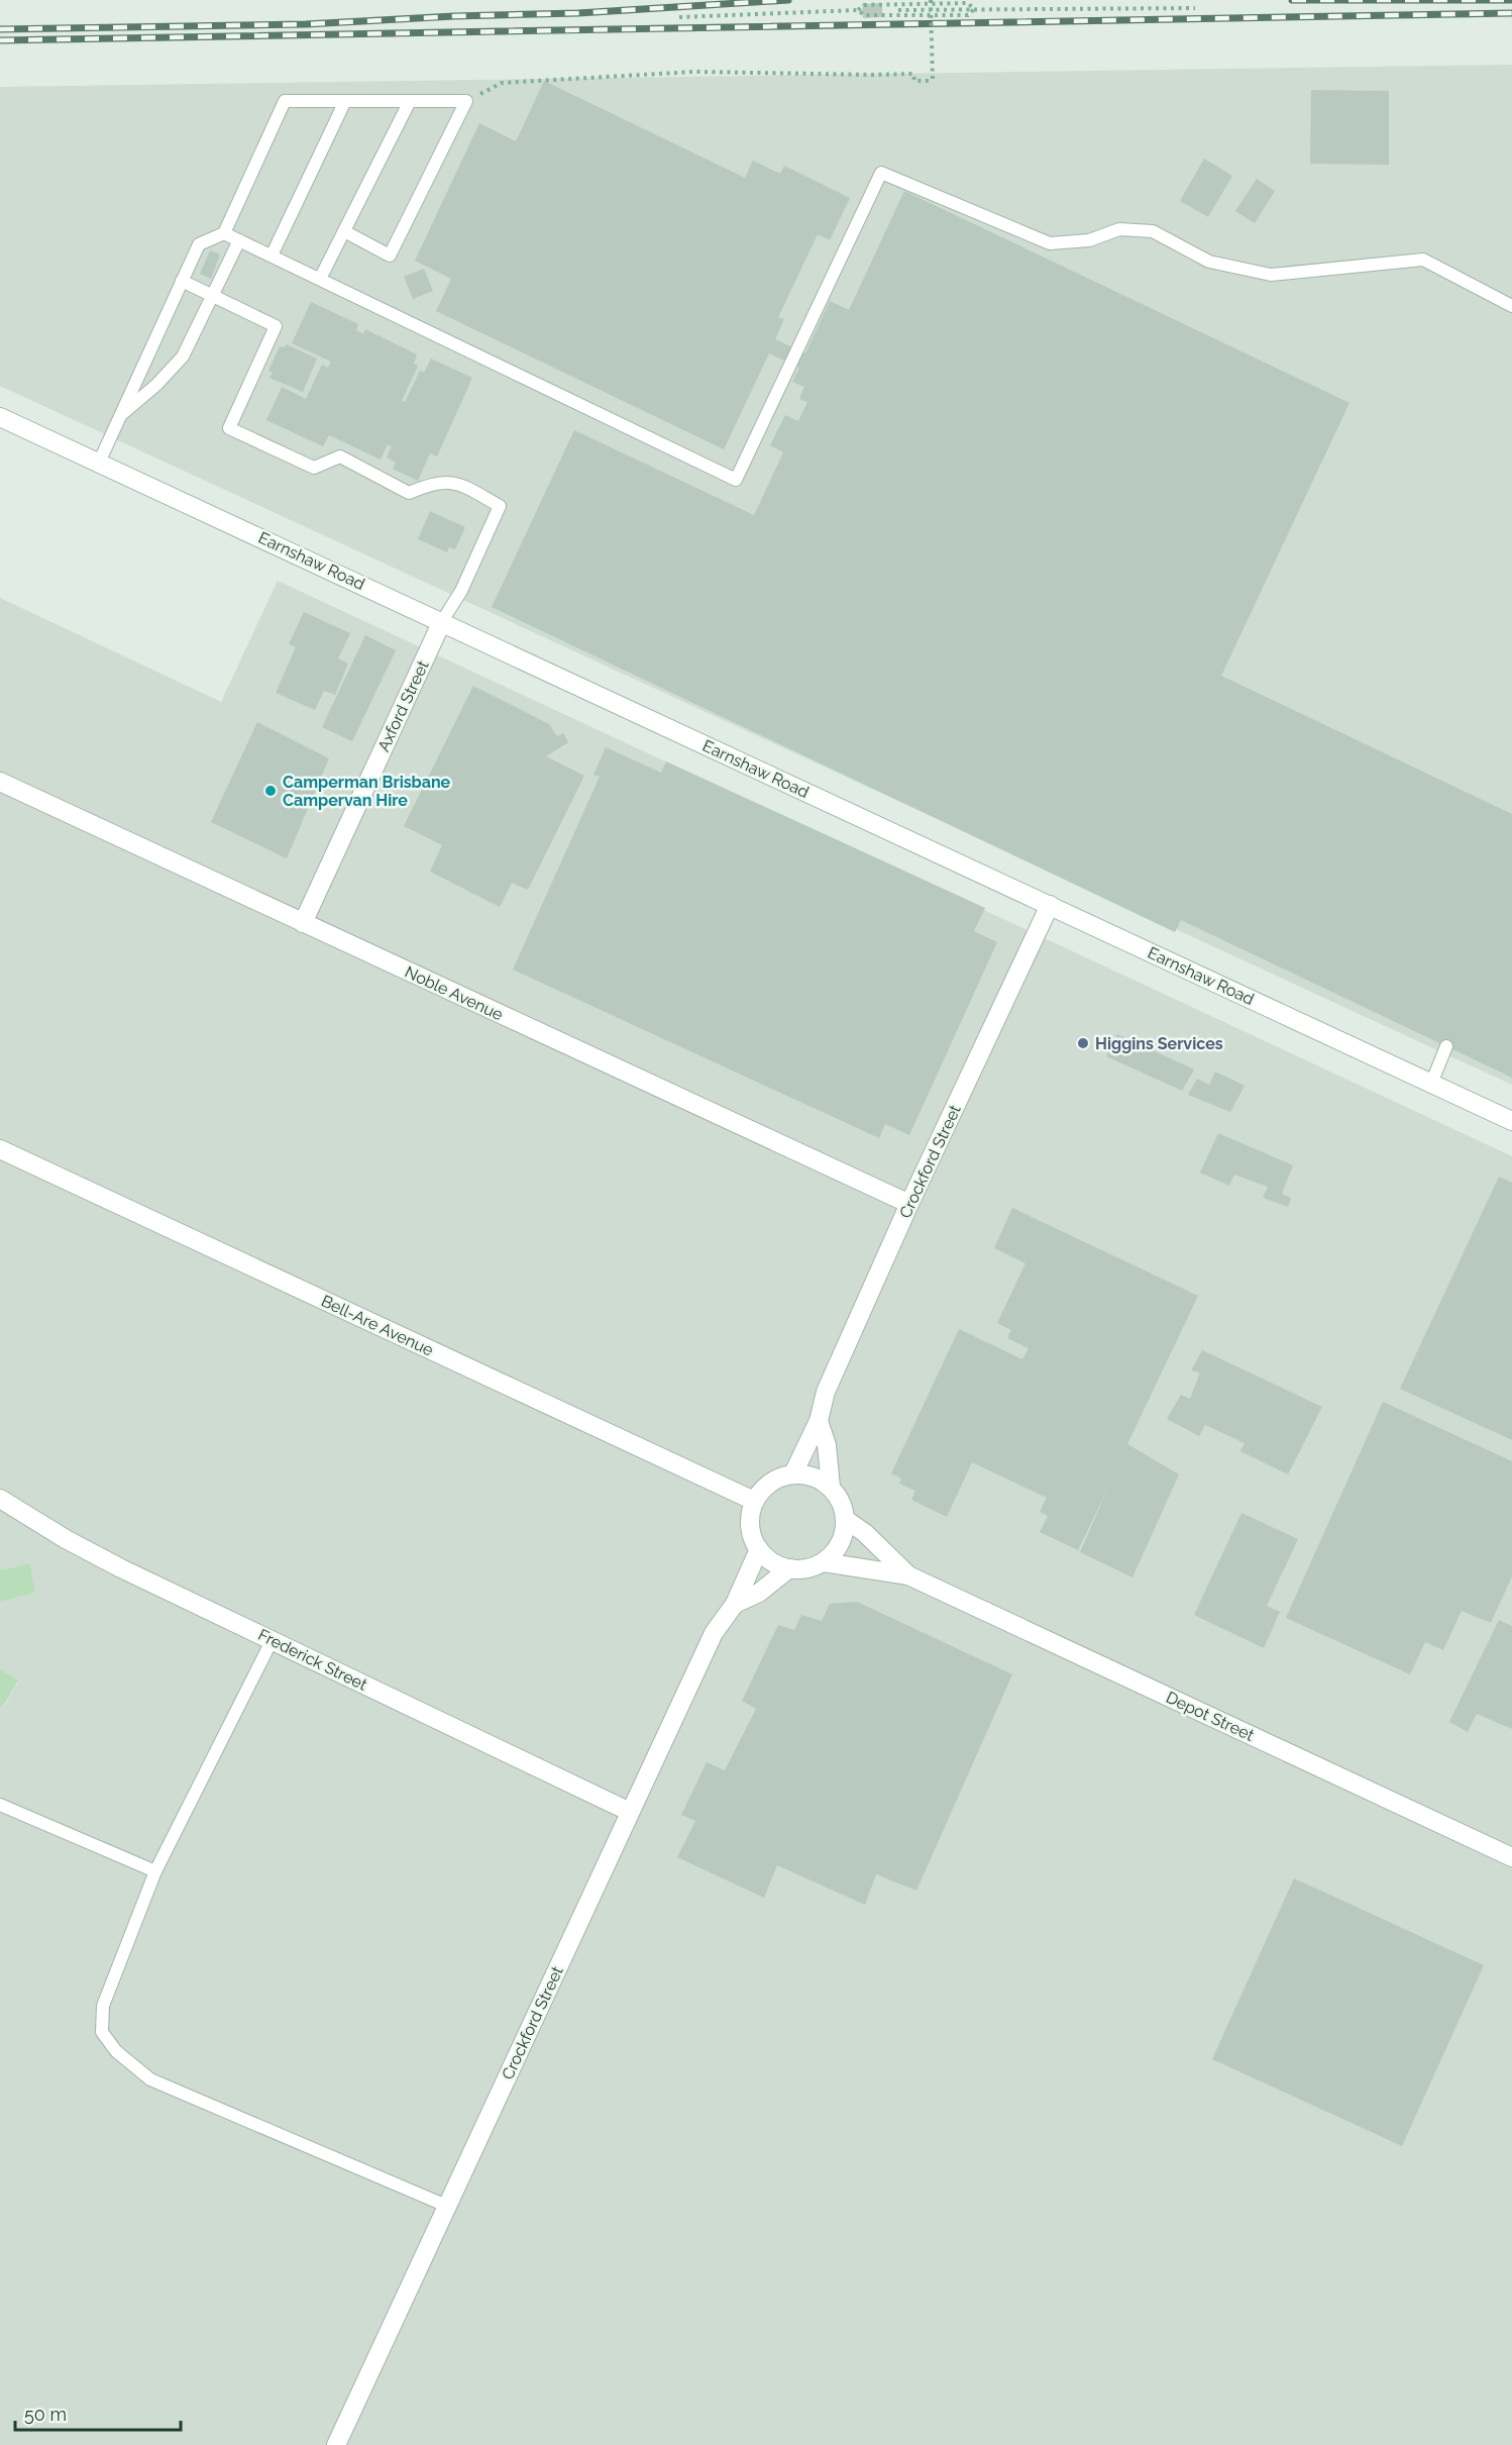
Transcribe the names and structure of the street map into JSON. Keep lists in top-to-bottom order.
{
  "streets": {
    "street": [
      "Earnshaw Road",
      "Axford Street",
      "Noble Avenue",
      "Crockford Street",
      "Bell-Are Avenue",
      "Frederick Street",
      "Depot Street"
    ]
  },
  "crossings": [
    ["Earnshaw Road", "Axford Street"],
    ["Earnshaw Road", "Crockford Street"],
    ["Axford Street", "Noble Avenue"],
    ["Noble Avenue", "Crockford Street"],
    ["Crockford Street", "Bell-Are Avenue"],
    ["Crockford Street", "Frederick Street"],
    ["Crockford Street", "Depot Street"],
    ["Bell-Are Avenue", "Depot Street"]
  ],
  "places": ["Camperman Brisbane Campervan Hire", "Higgins Services"],
  "scale_bar": "50 m"
}
